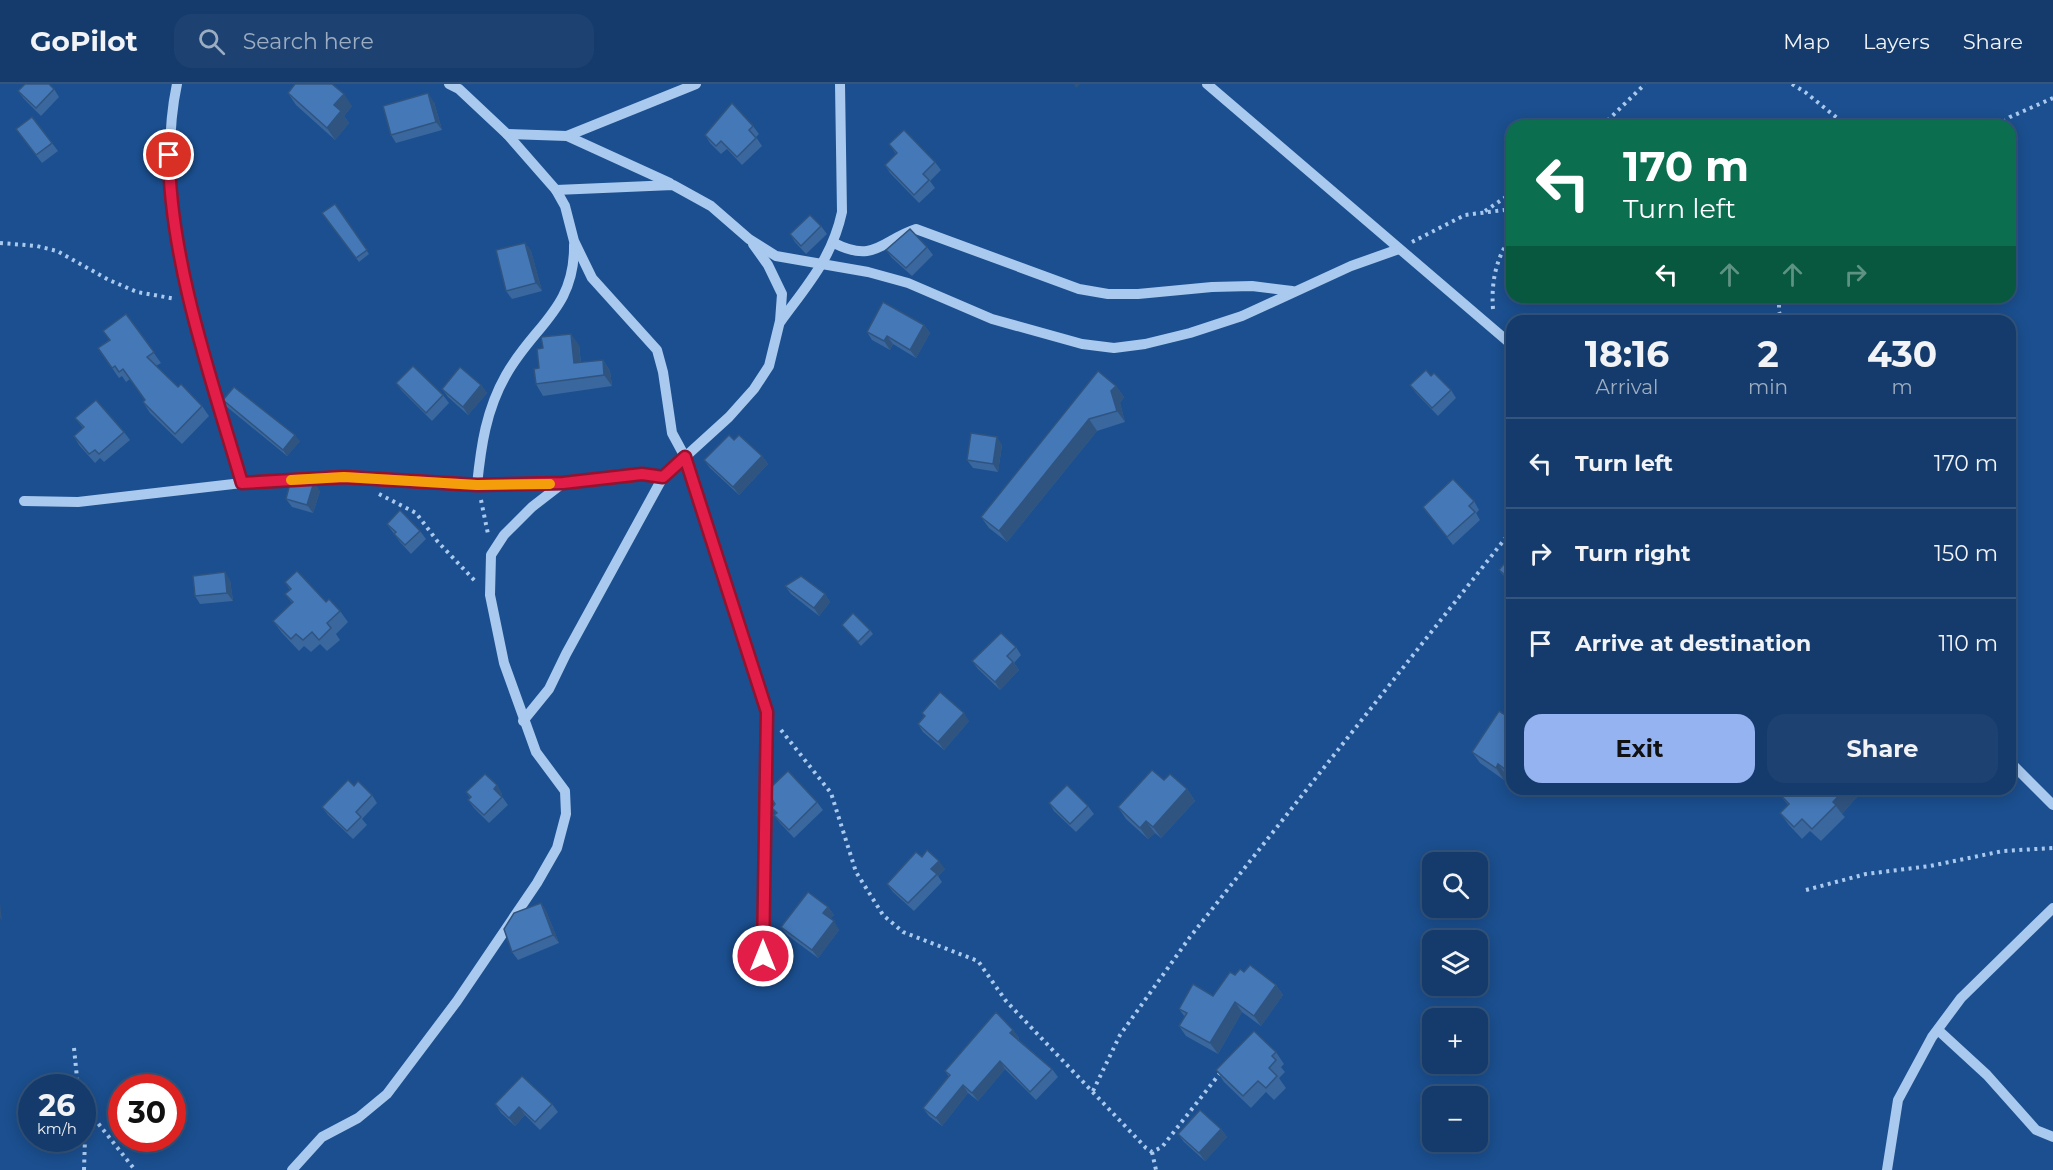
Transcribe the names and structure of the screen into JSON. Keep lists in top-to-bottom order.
{
  "page": {
    "header": "GoPilot",
    "search": "Search here",
    "nav": ["Map", "Layers", "Share"],
    "turn": ["170 m", "Turn left"],
    "eta": [
      "18:16",
      "Arrival",
      "2",
      "min",
      "430",
      "m"
    ],
    "list": [
      {
        "name": "Turn left",
        "value": "170 m"
      },
      {
        "name": "Turn right",
        "value": "150 m"
      },
      {
        "name": "Arrive at destination",
        "value": "110 m"
      }
    ],
    "buttons": ["Exit", "Share"],
    "map_buttons": ["+", "−"],
    "speed": "26 km/h",
    "limit": "30"
  }
}
